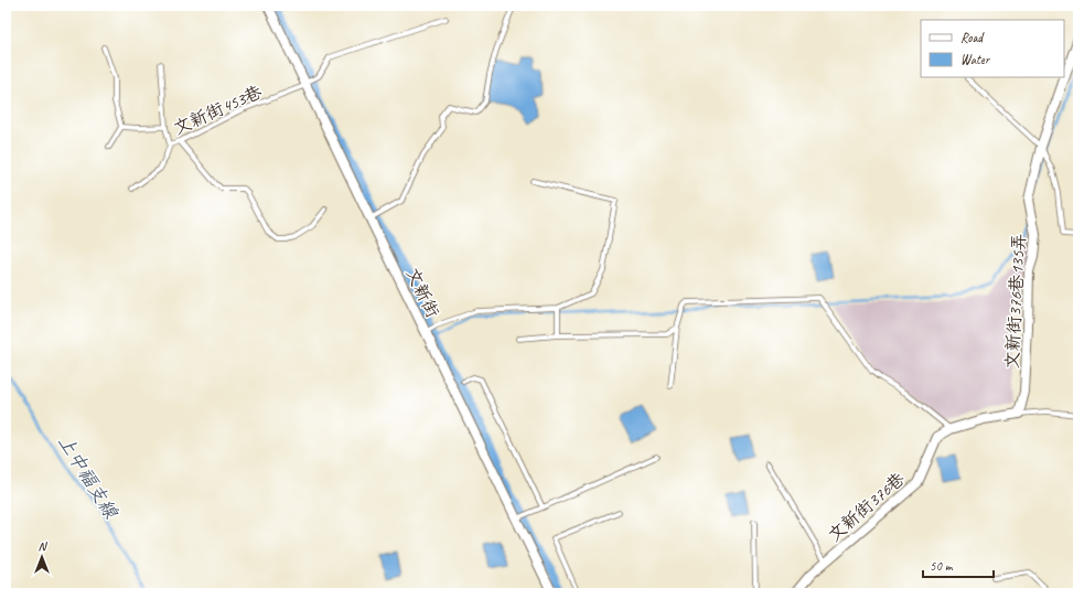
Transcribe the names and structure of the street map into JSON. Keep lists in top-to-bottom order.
{
  "streets": {
    "street": ["文新街", "文新街376巷135弄", "文新街376巷"],
    "lane": ["文新街453巷"]
  },
  "crossings": [
    ["文新街453巷", "文新街"],
    ["文新街376巷135弄", "文新街376巷"]
  ],
  "water": ["上中福支線"],
  "legend": ["Road", "Water"],
  "scale_bar": "50 m",
  "north": "top"
}
